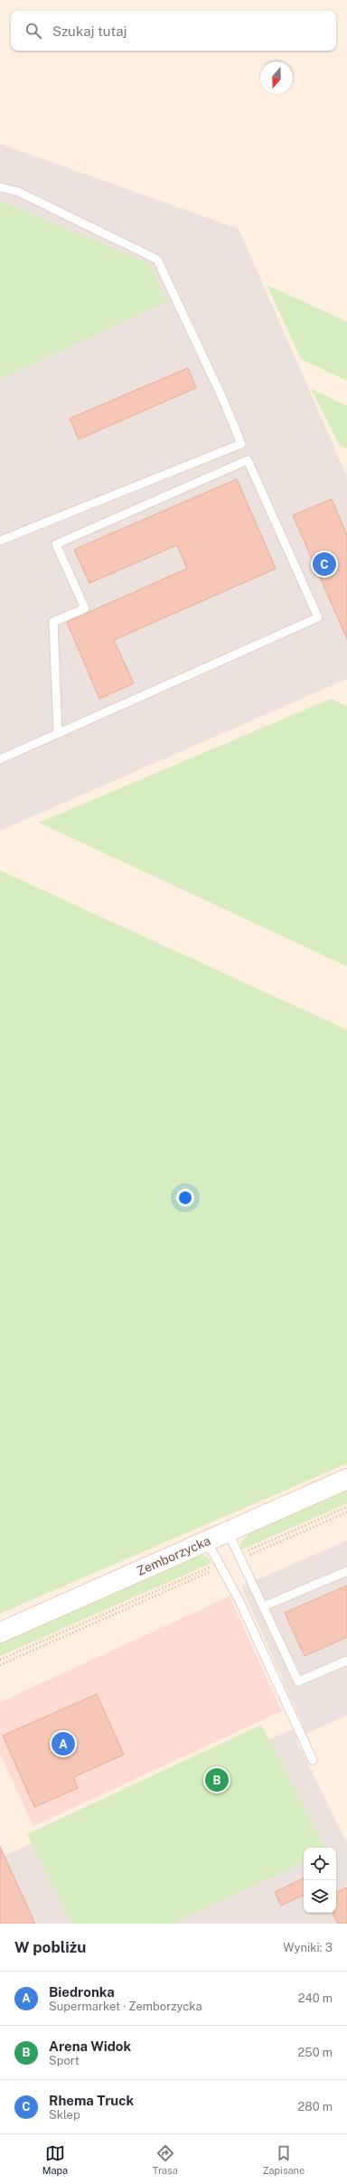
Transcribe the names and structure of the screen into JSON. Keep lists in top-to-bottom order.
{
  "streets": {
    "street": ["Zemborzycka"]
  },
  "north": "bottom",
  "page": {
    "search": "Szukaj tutaj",
    "pins": ["C", "A", "B"],
    "heading": ["W pobliżu", "Wyniki: 3"],
    "list": [
      {
        "mark": "A",
        "name": "Biedronka",
        "note": "Supermarket · Zemborzycka",
        "value": "240 m"
      },
      {
        "mark": "B",
        "name": "Arena Widok",
        "note": "Sport",
        "value": "250 m"
      },
      {
        "mark": "C",
        "name": "Rhema Truck",
        "note": "Sklep",
        "value": "280 m"
      }
    ],
    "nav": ["Mapa", "Trasa", "Zapisane"]
  }
}
